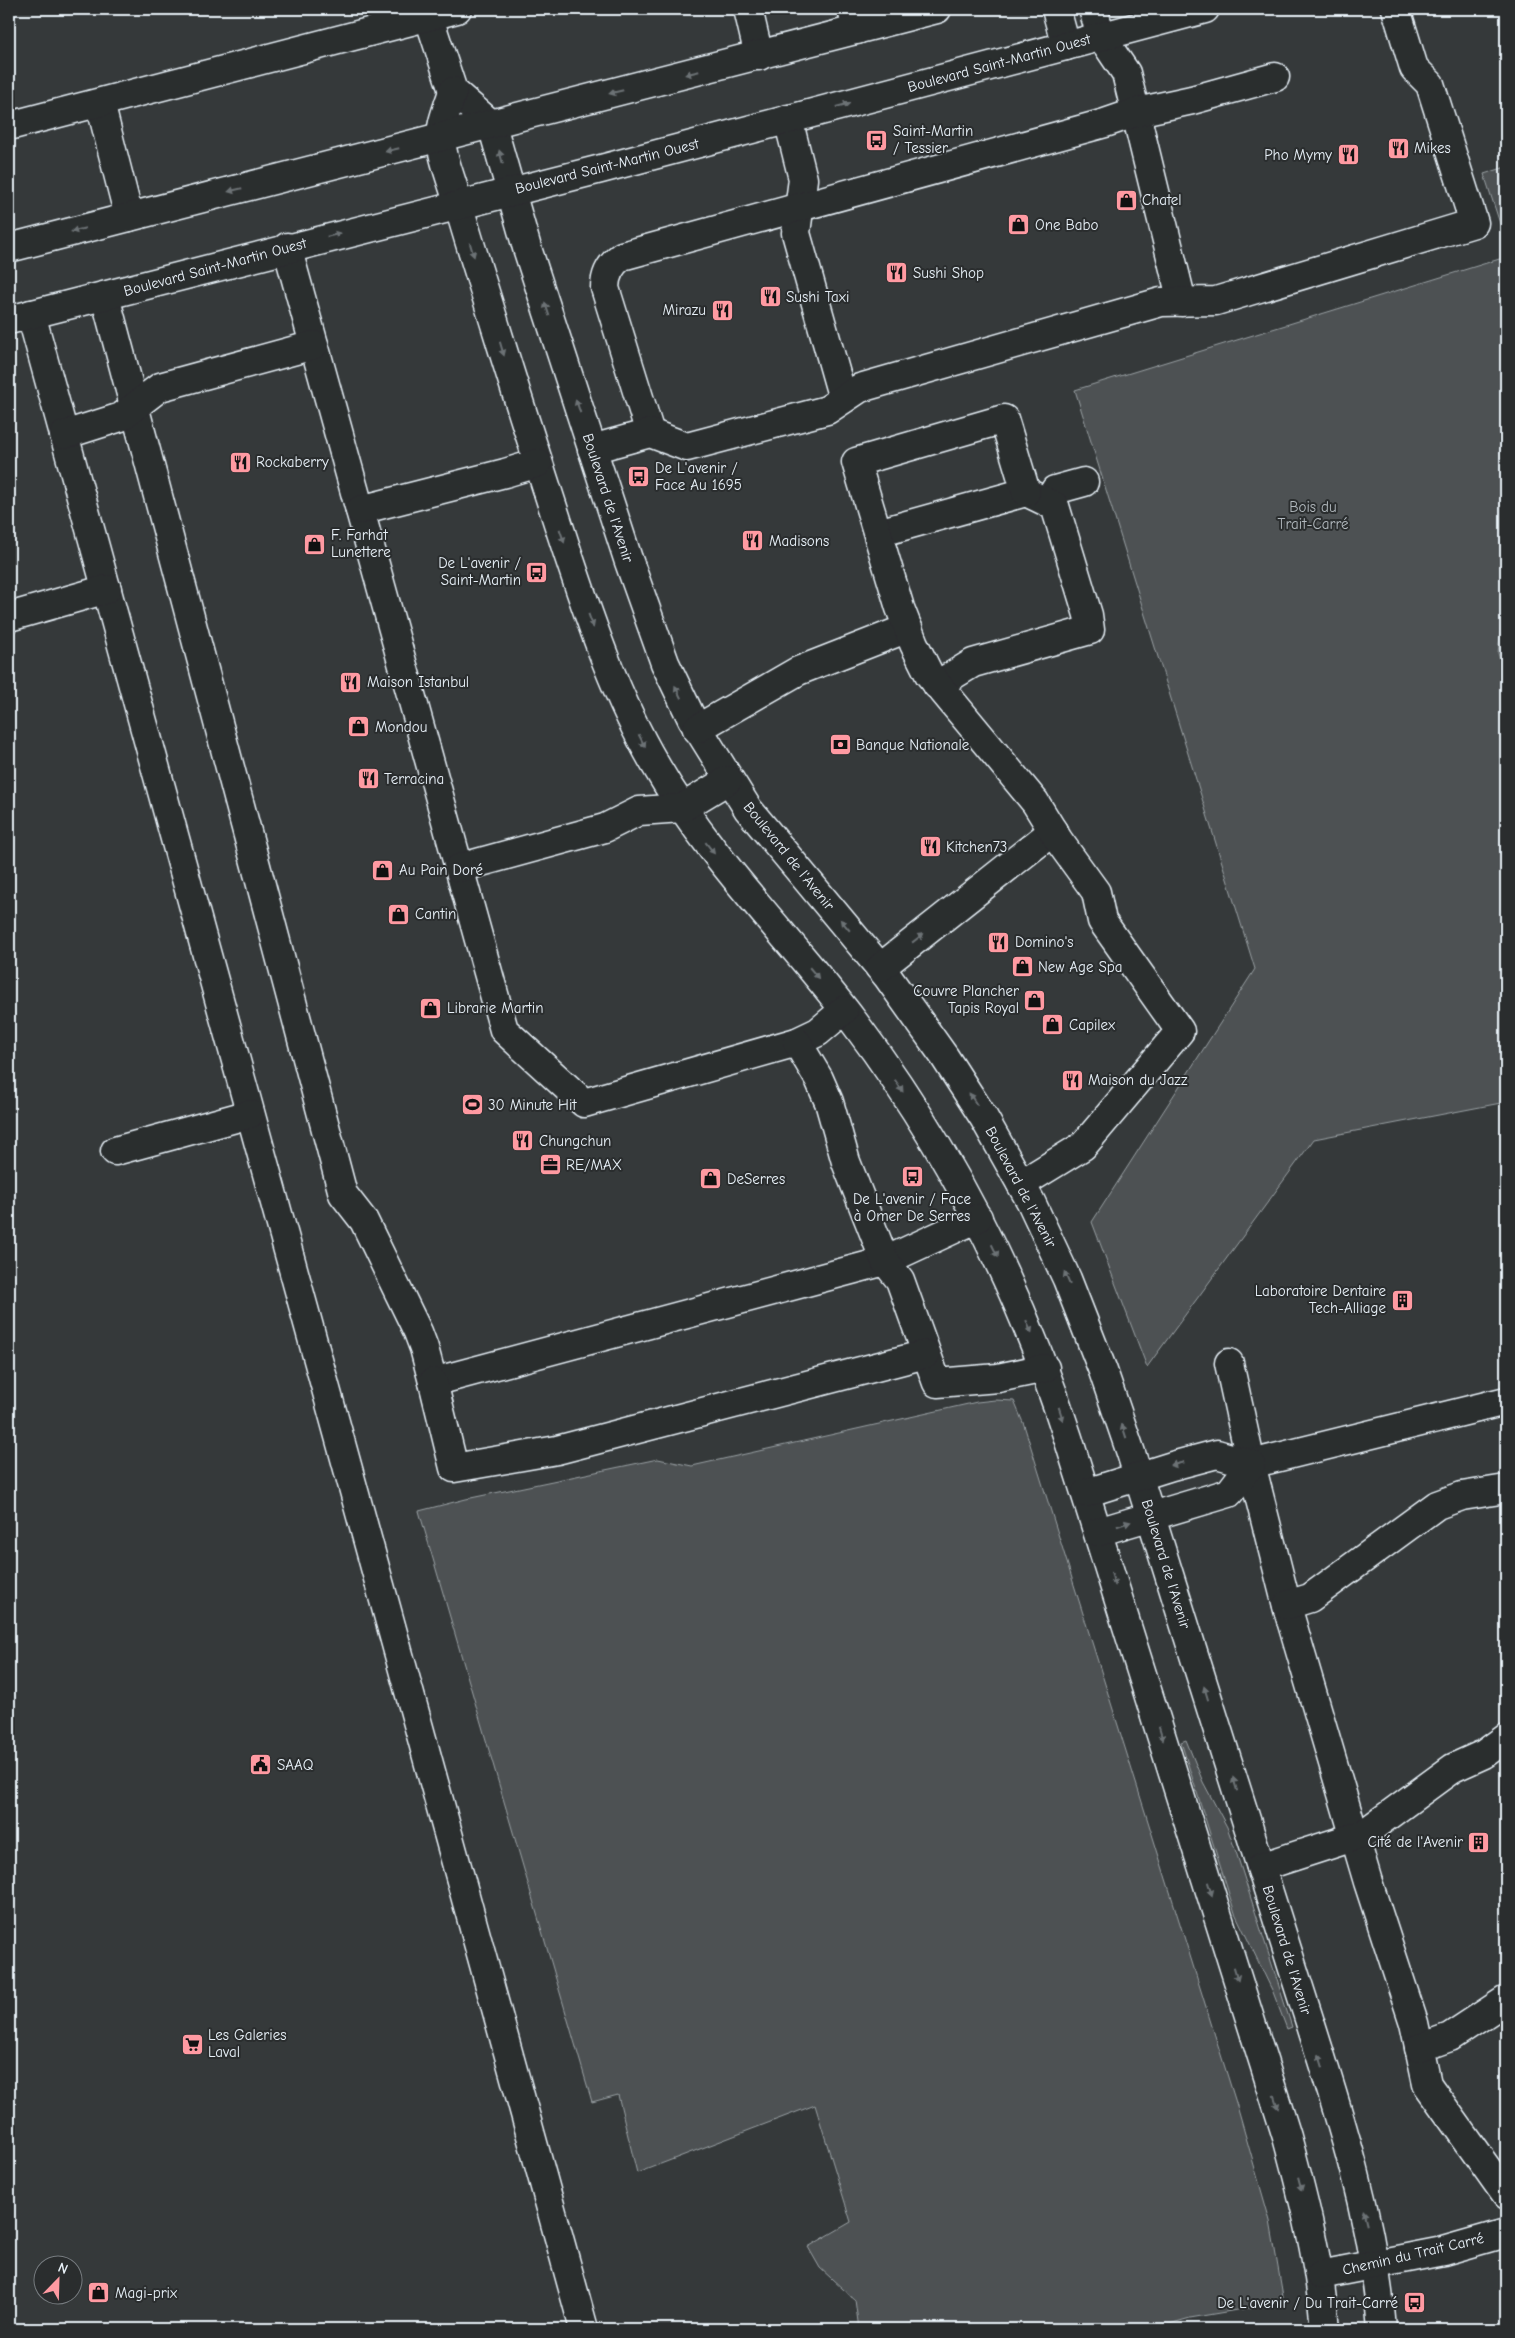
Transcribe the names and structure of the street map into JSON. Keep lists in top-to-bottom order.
{
  "streets": {
    "street": ["Boulevard Saint-Martin Ouest", "Boulevard de l'Avenir", "Chemin du Trait Carré"]
  },
  "crossings": [
    ["Boulevard Saint-Martin Ouest", "Boulevard de l'Avenir"],
    ["Boulevard de l'Avenir", "Chemin du Trait Carré"]
  ],
  "parks": ["Bois du Trait-Carré"],
  "places": {
    "bus stop": [
      "Saint-Martin / Tessier",
      "De L'avenir / Face Au 1695",
      "De L'avenir / Saint-Martin",
      "De L'avenir / Face à Omer De Serres",
      "De L'avenir / Du Trait-Carré"
    ],
    "restaurant": [
      "Mikes",
      "Pho Mymy",
      "Sushi Shop",
      "Sushi Taxi",
      "Mirazu",
      "Rockaberry",
      "Madisons",
      "Maison Istanbul",
      "Terracina",
      "Kitchen73",
      "Domino's",
      "Maison du Jazz",
      "Chungchun"
    ],
    "shop": [
      "Chatel",
      "One Babo",
      "F. Farhat Lunettere",
      "Mondou",
      "Au Pain Doré",
      "Cantin",
      "New Age Spa",
      "Couvre Plancher Tapis Royal",
      "Librarie Martin",
      "Capilex",
      "DeSerres",
      "Magi-prix"
    ],
    "bank": ["Banque Nationale"],
    "sports": ["30 Minute Hit"],
    "office": ["RE/MAX"],
    "building": ["Laboratoire Dentaire Tech-Alliage", "Cité de l'Avenir"],
    "public building": ["SAAQ"],
    "supermarket": ["Les Galeries Laval"]
  },
  "north": "top right"
}
